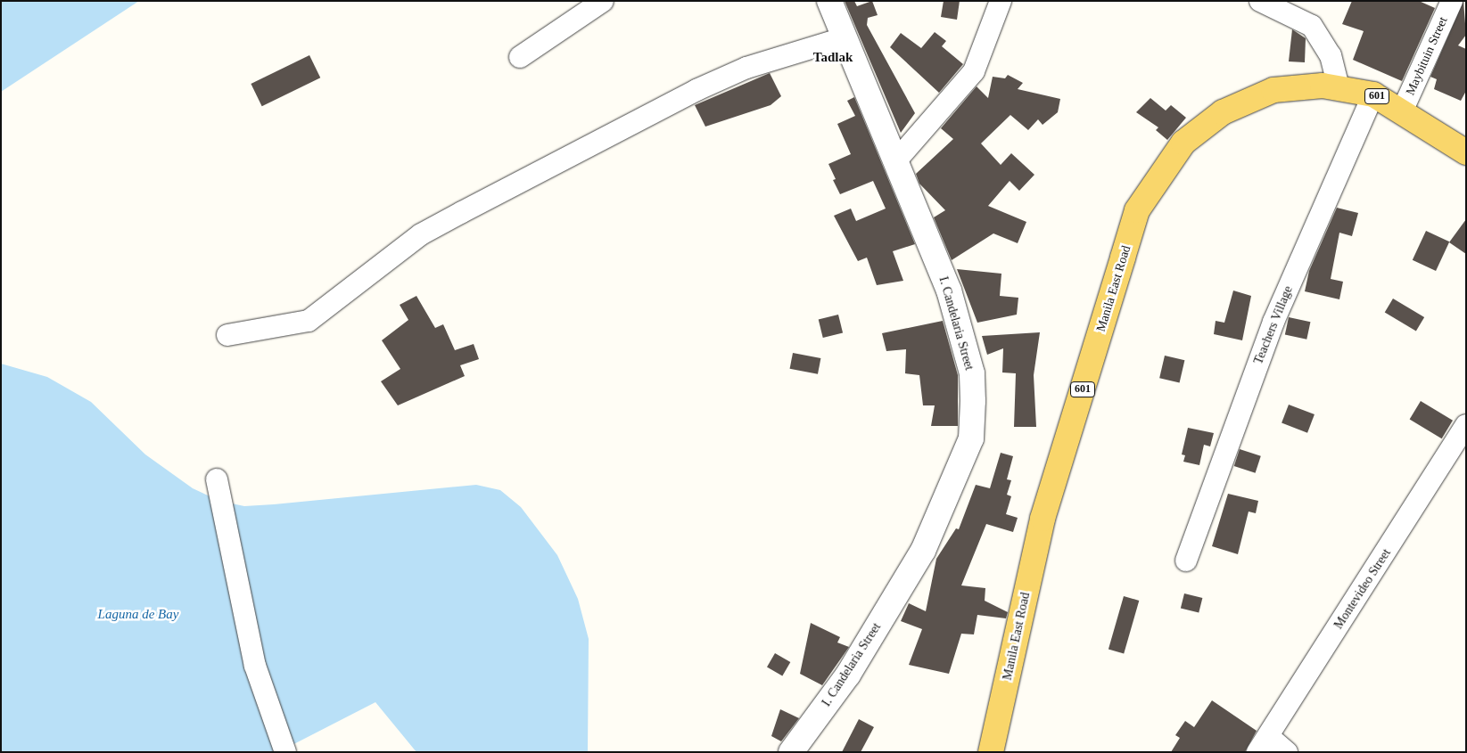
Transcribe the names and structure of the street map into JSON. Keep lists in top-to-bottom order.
{
  "streets": {
    "main road": ["601", "Manila East Road"],
    "street": [
      "Maybituin Street",
      "I. Candelaria Street",
      "Teachers Village",
      "Montevideo Street"
    ]
  },
  "crossings": [
    ["Maybituin Street", "Manila East Road"],
    ["Manila East Road", "Teachers Village"]
  ],
  "districts": ["Tadlak"],
  "water": ["Laguna de Bay"]
}
